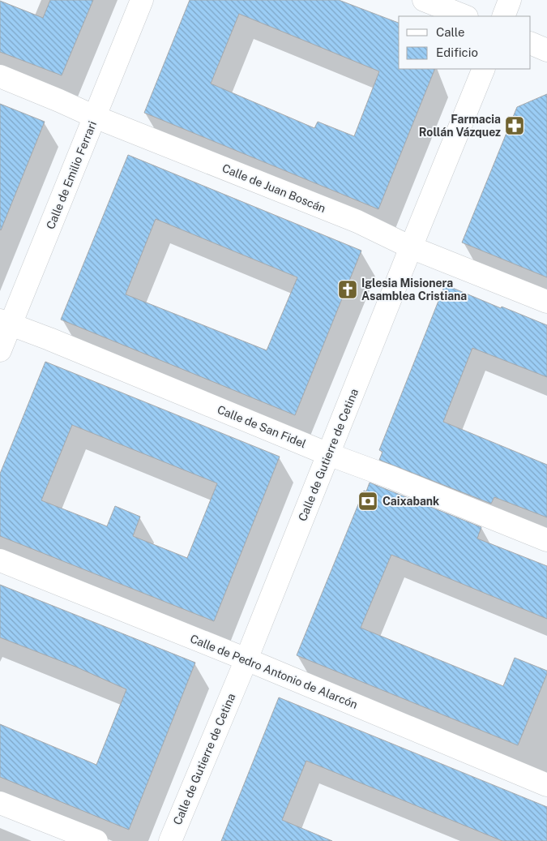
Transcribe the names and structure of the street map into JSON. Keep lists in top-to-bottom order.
{
  "streets": {
    "street": [
      "Calle de Emilio Ferrari",
      "Calle de Juan Boscán",
      "Calle de San Fidel",
      "Calle de Gutierre de Cetina",
      "Calle de Pedro Antonio de Alarcón"
    ]
  },
  "crossings": [
    ["Calle de Emilio Ferrari", "Calle de Juan Boscán"],
    ["Calle de Emilio Ferrari", "Calle de San Fidel"],
    ["Calle de Juan Boscán", "Calle de Gutierre de Cetina"],
    ["Calle de San Fidel", "Calle de Gutierre de Cetina"],
    ["Calle de Gutierre de Cetina", "Calle de Pedro Antonio de Alarcón"]
  ],
  "places": {
    "pharmacy": ["Farmacia Rollán Vázquez"],
    "church": ["Iglesia Misionera Asamblea Cristiana"],
    "bank": ["Caixabank"]
  },
  "legend": ["Calle", "Edificio"]
}
